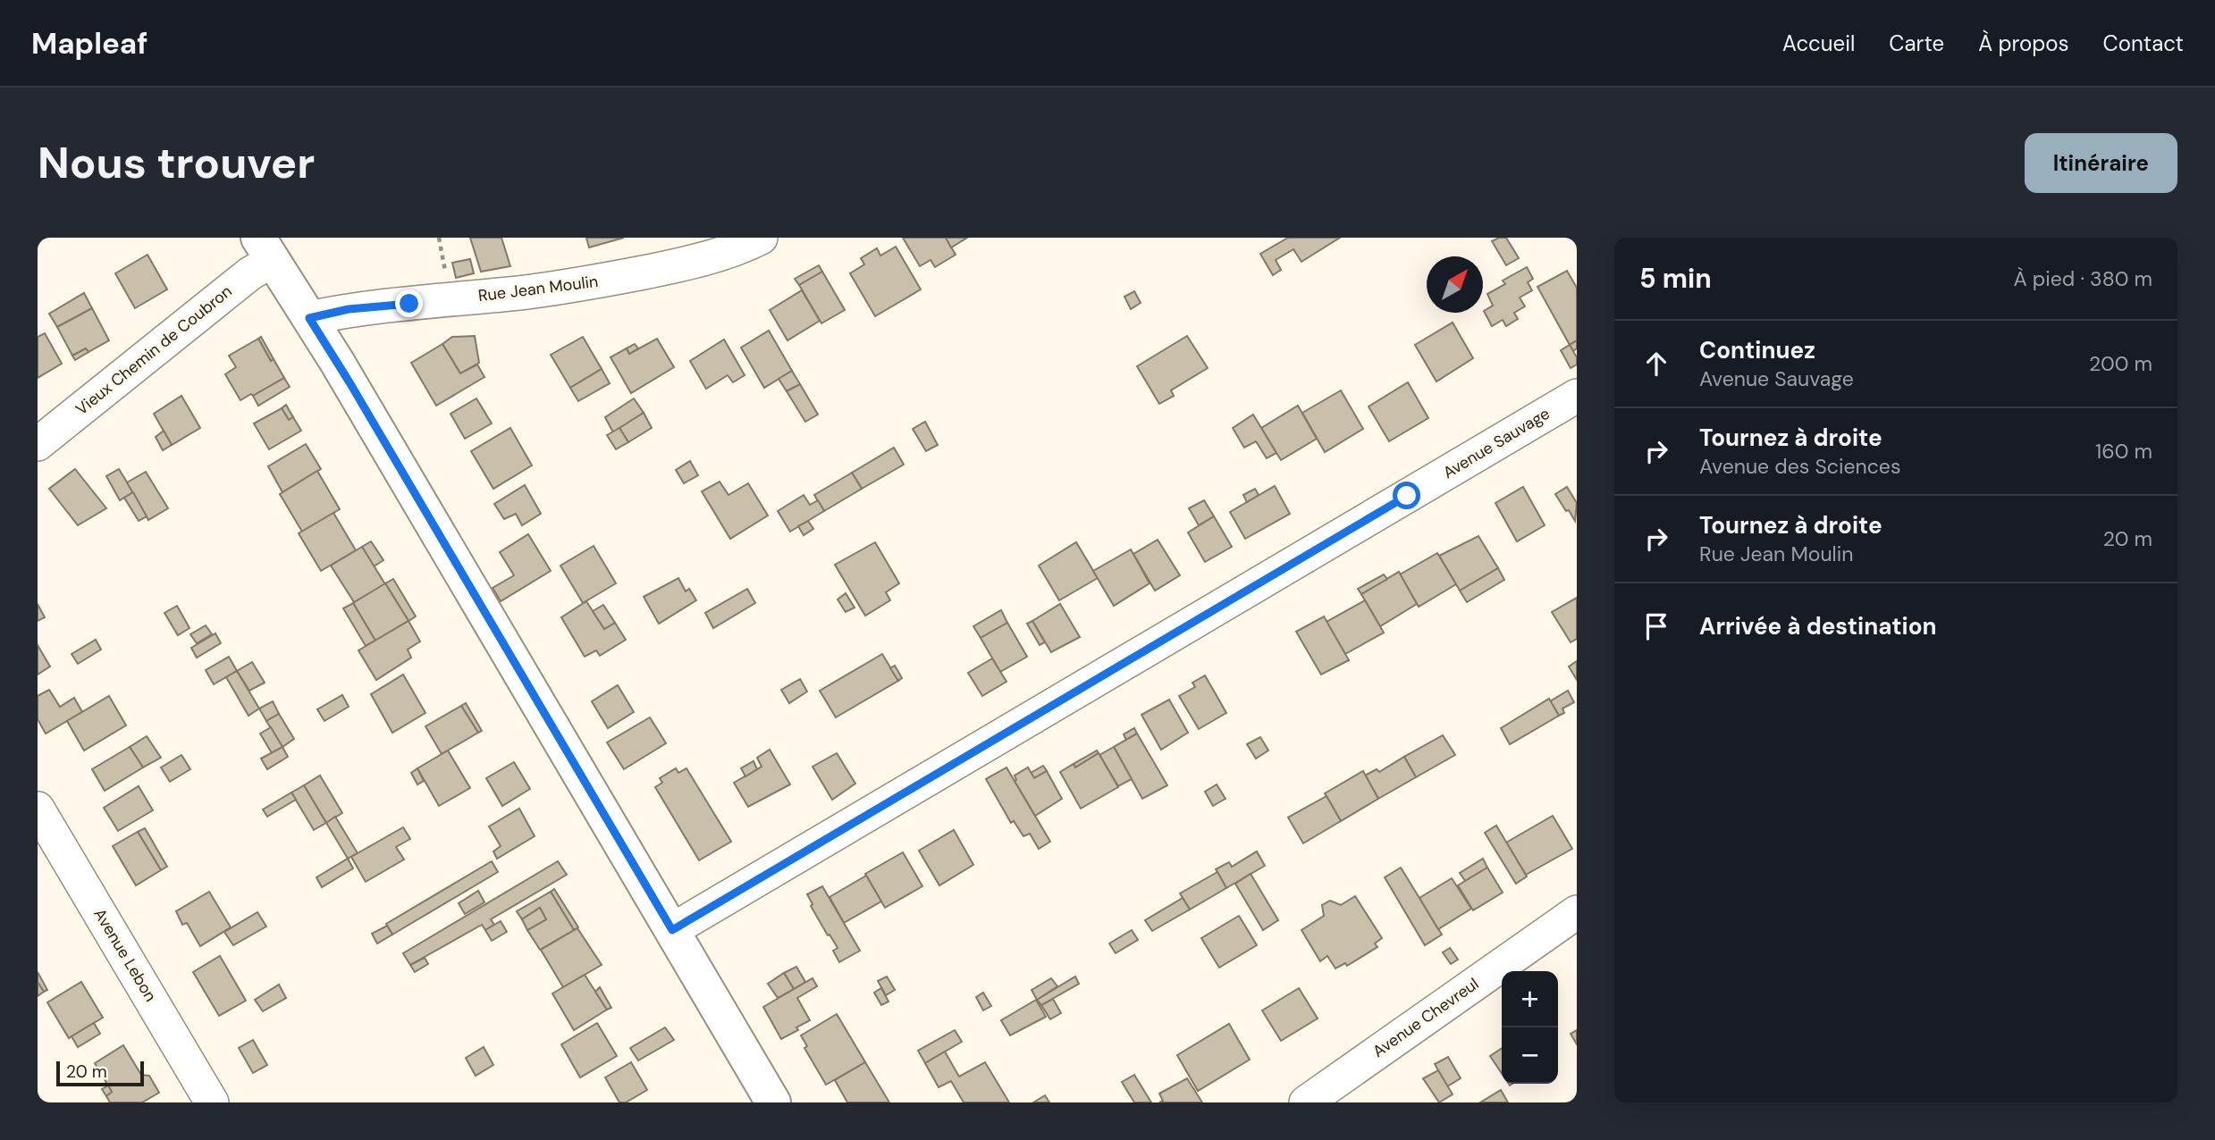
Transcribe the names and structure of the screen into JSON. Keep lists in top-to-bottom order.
{
  "streets": {
    "street": [
      "Rue Jean Moulin",
      "Vieux Chemin de Coubron",
      "Avenue Sauvage",
      "Avenue Lebon",
      "Avenue Chevreul"
    ]
  },
  "scale_bar": "20 m",
  "north": "top right",
  "page": {
    "header": "Mapleaf",
    "nav": [
      "Accueil",
      "Carte",
      "À propos",
      "Contact"
    ],
    "buttons": "Itinéraire",
    "title": "Nous trouver",
    "heading": ["5 min", "À pied · 380 m"],
    "list": [
      ["Continuez", "Avenue Sauvage", "200 m"],
      ["Tournez à droite", "Avenue des Sciences", "160 m"],
      ["Tournez à droite", "Rue Jean Moulin", "20 m"],
      "Arrivée à destination"
    ],
    "map_buttons": ["+", "−"],
    "scale": "20 m"
  }
}
